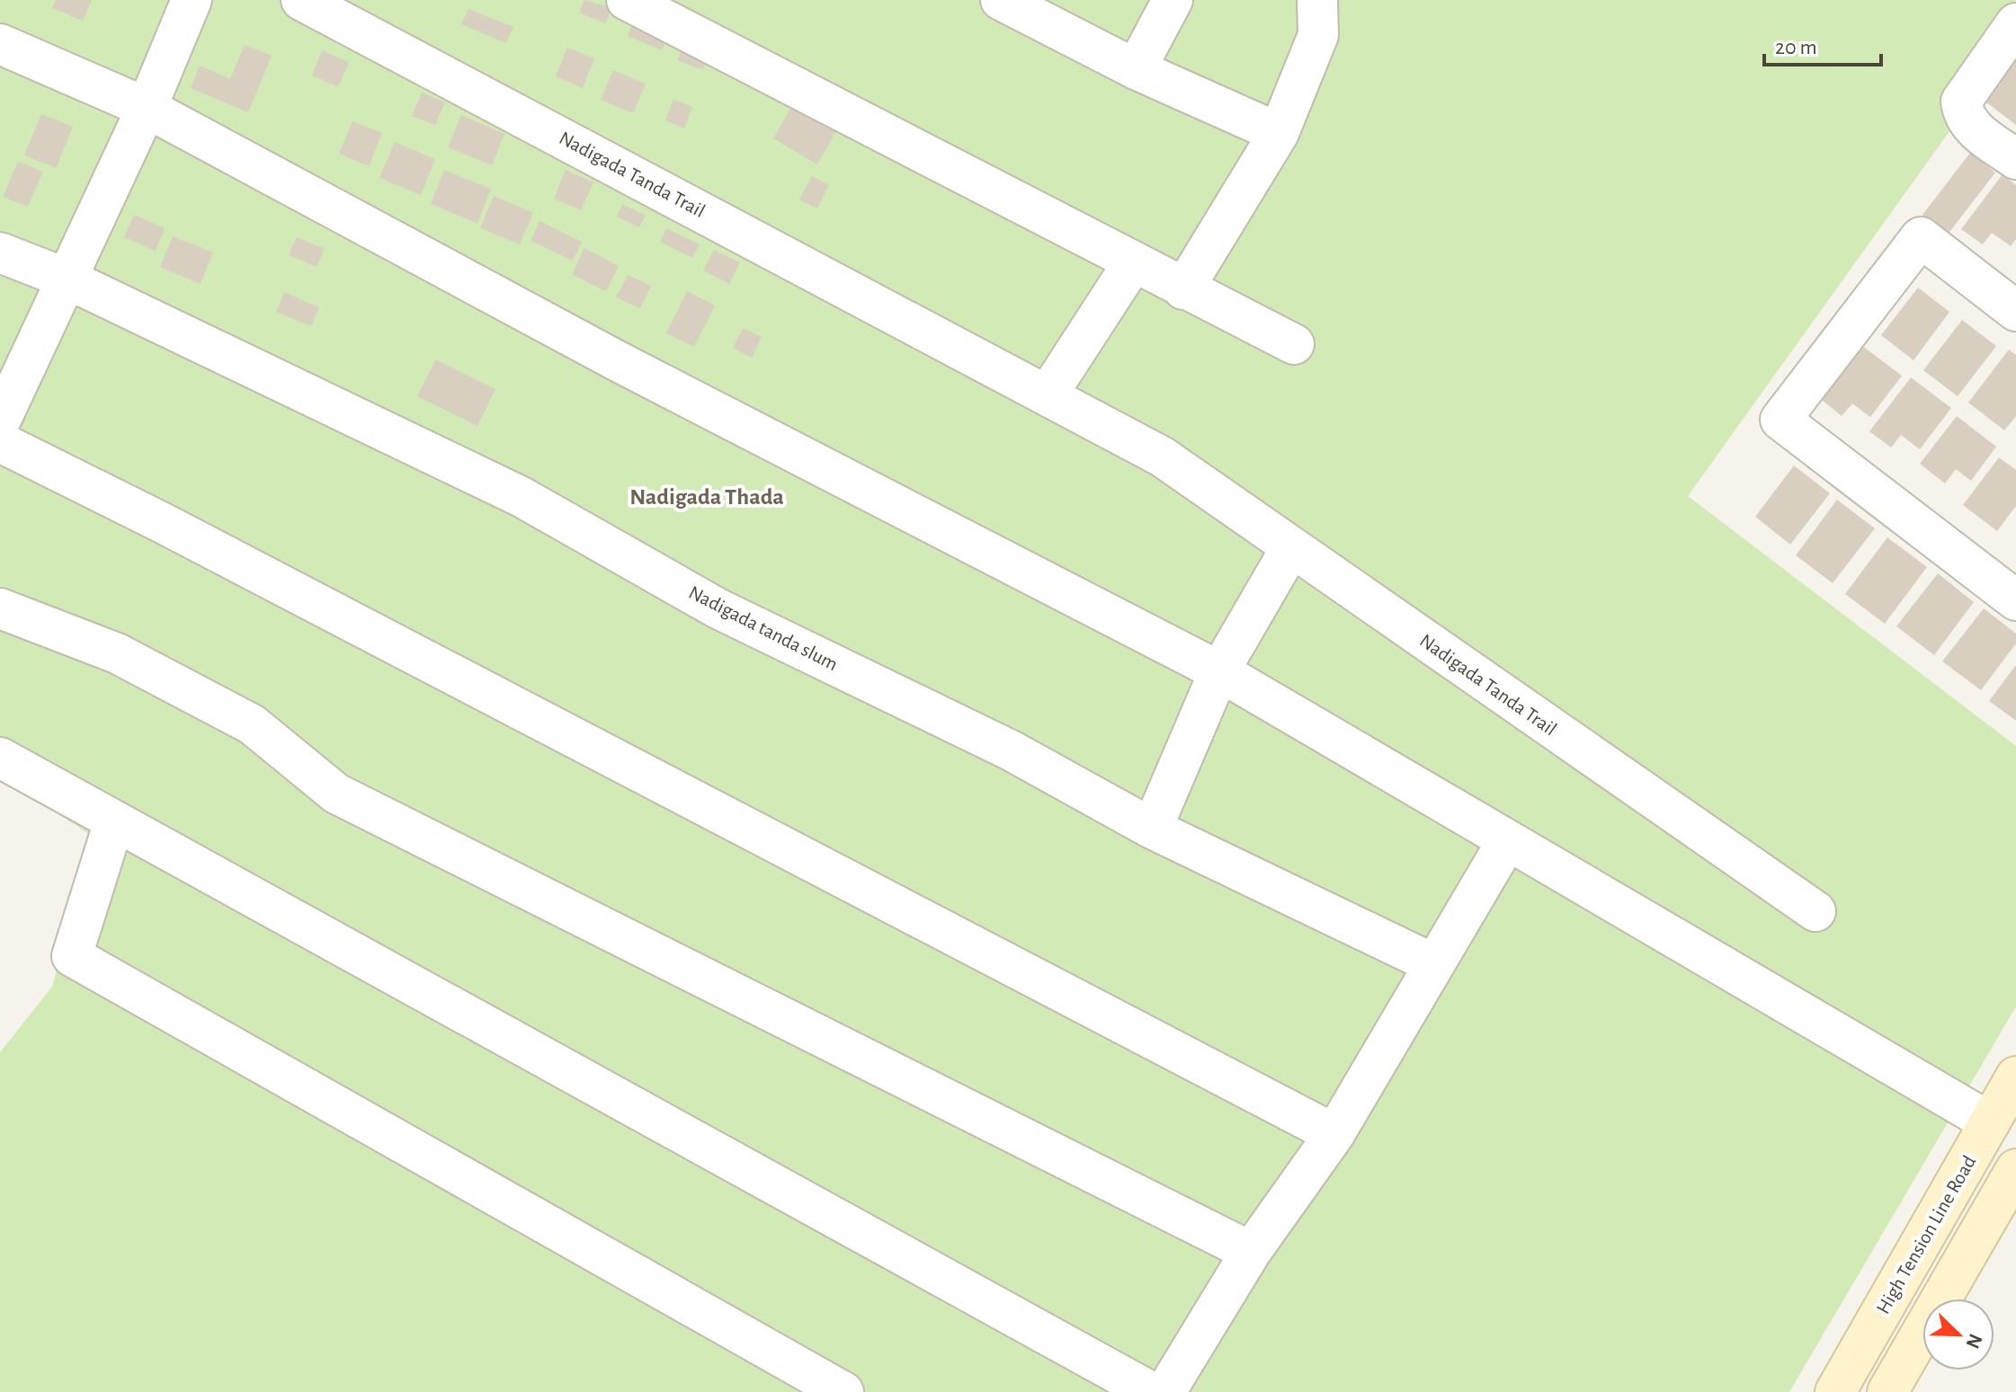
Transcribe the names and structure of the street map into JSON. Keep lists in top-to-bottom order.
{
  "streets": {
    "main road": ["High Tension Line Road"],
    "street": ["Nadigada Tanda Trail", "Nadigada tanda slum"]
  },
  "districts": ["Nadigada Thada"],
  "scale_bar": "20 m",
  "north": "bottom right"
}
